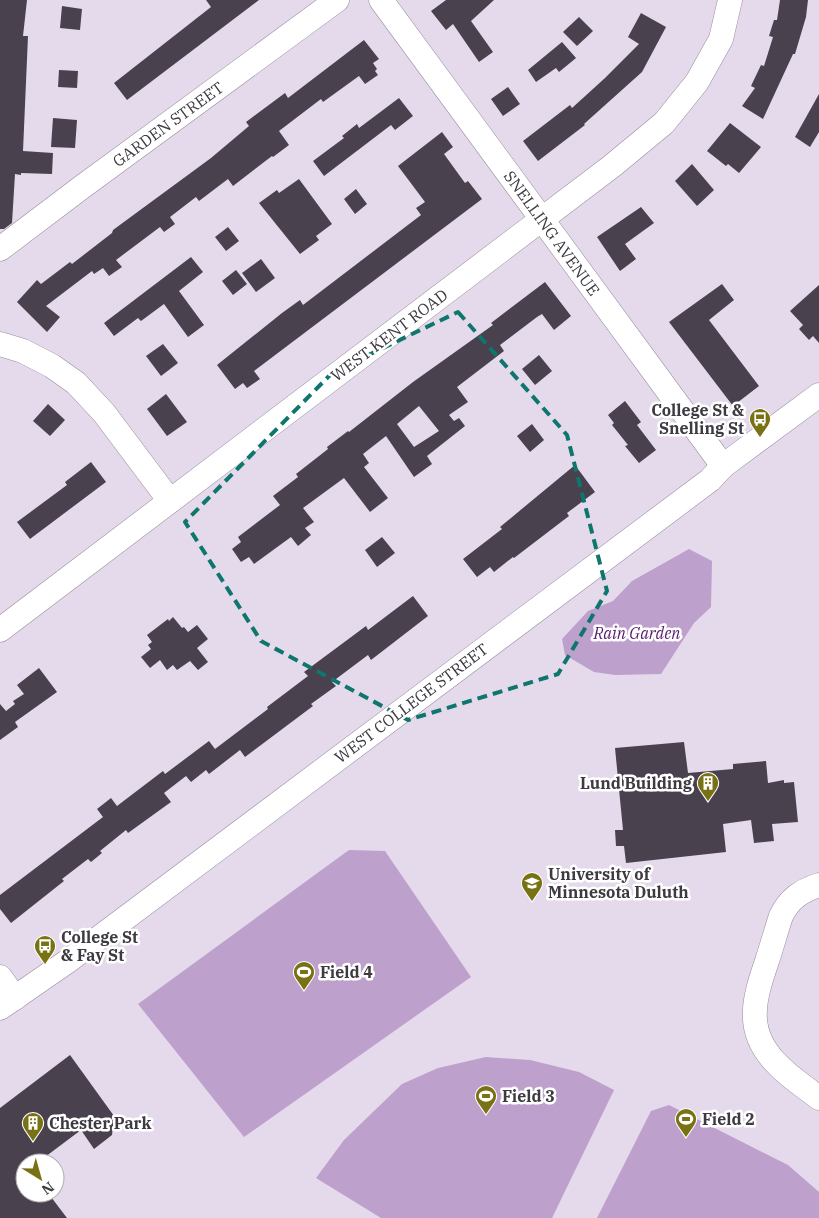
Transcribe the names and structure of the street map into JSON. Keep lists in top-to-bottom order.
{
  "streets": {
    "street": [
      "GARDEN STREET",
      "SNELLING AVENUE",
      "WEST KENT ROAD",
      "WEST COLLEGE STREET"
    ]
  },
  "crossings": [
    ["SNELLING AVENUE", "WEST KENT ROAD"],
    ["SNELLING AVENUE", "WEST COLLEGE STREET"]
  ],
  "parks": ["Rain Garden"],
  "places": {
    "bus stop": ["College St & Snelling St", "College St & Fay St"],
    "building": ["Lund Building", "Chester Park"],
    "school or university": ["University of Minnesota Duluth"],
    "sports": ["Field 4", "Field 3", "Field 2"]
  },
  "north": "bottom right"
}
